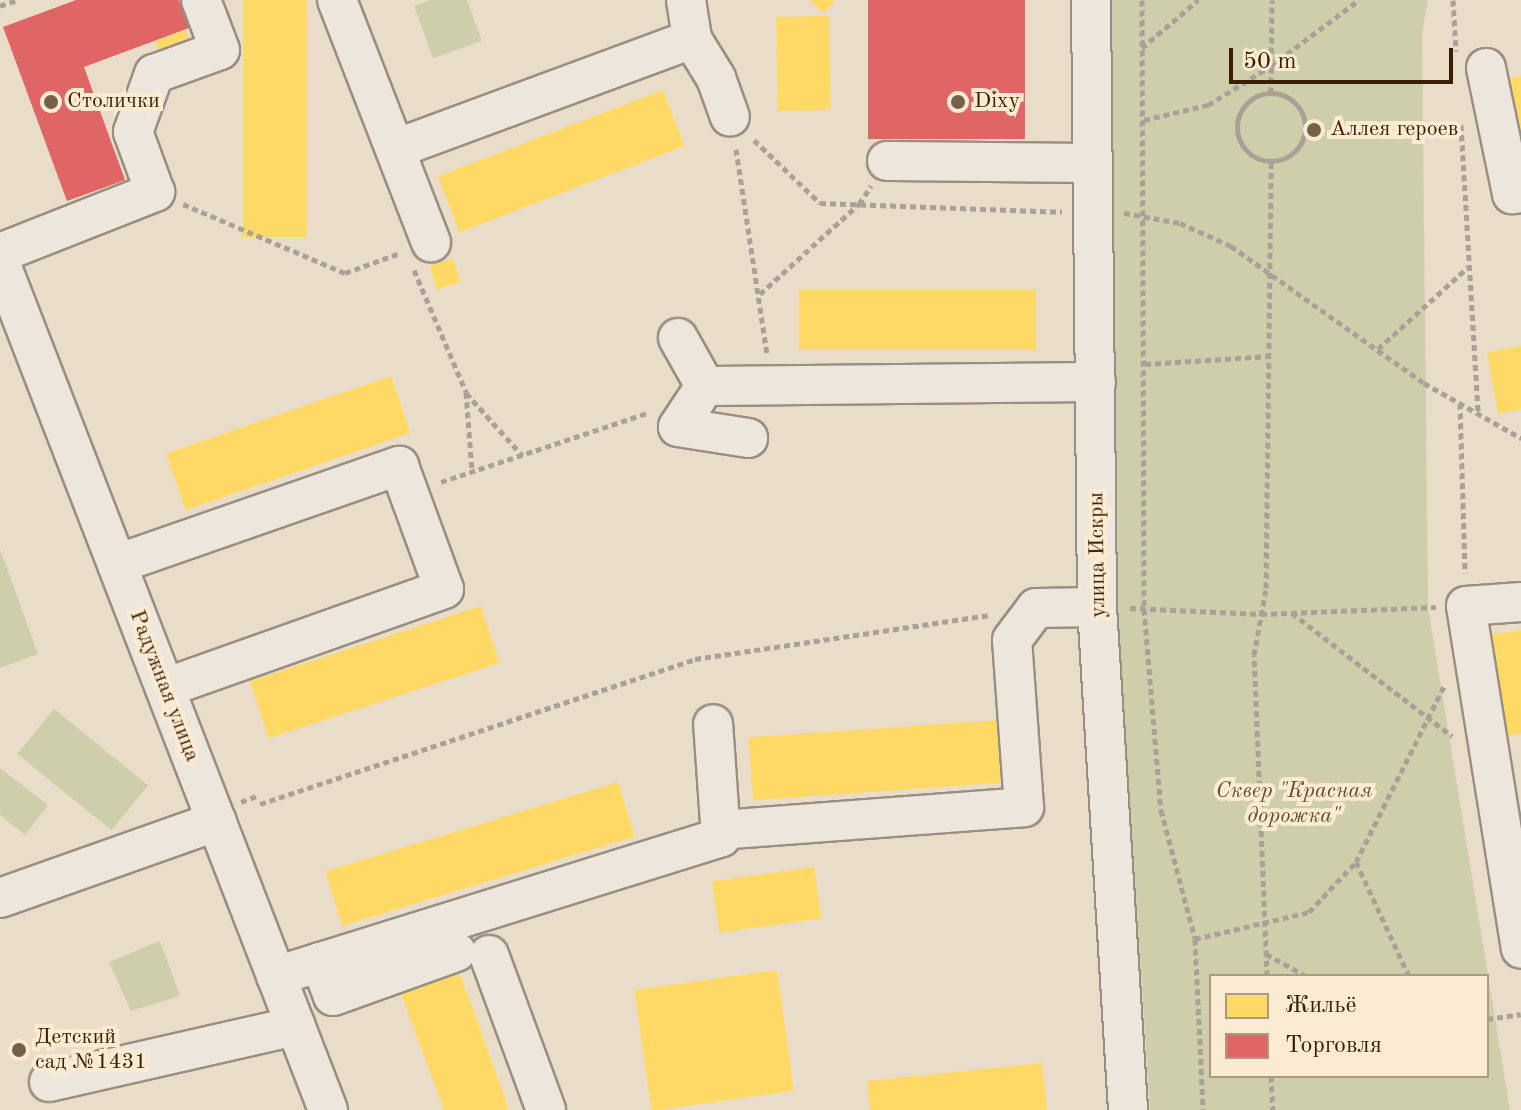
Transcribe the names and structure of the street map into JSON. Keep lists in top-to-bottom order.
{
  "streets": {
    "street": ["улица Искры", "Радужная улица"]
  },
  "parks": ["Сквер \"Красная дорожка\""],
  "places": [
    "Столички",
    "Dixy",
    "Аллея героев",
    "Детский сад №1431"
  ],
  "legend": ["Жильё", "Торговля"],
  "scale_bar": "50 m"
}
